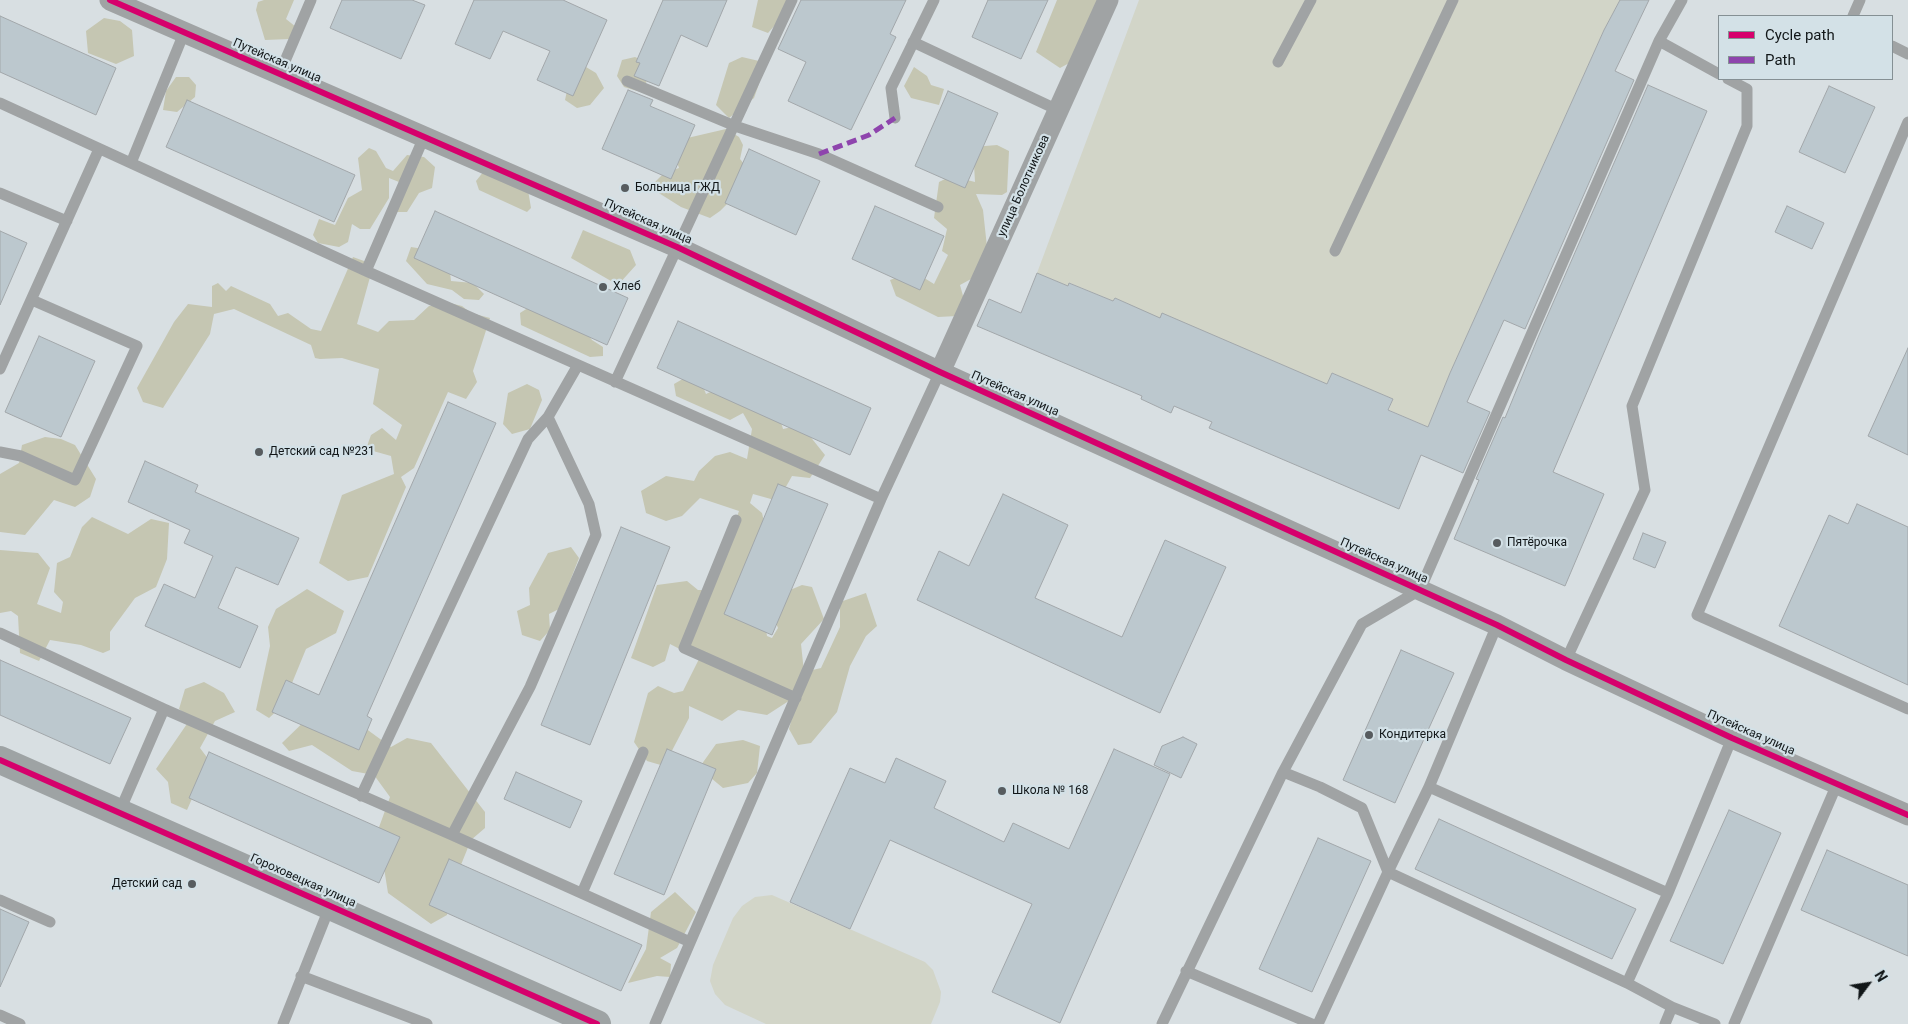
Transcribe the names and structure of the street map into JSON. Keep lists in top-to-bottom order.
{
  "streets": {
    "street": ["Путейская улица", "улица Болотникова", "Гороховецкая улица"]
  },
  "crossings": [
    ["Путейская улица", "улица Болотникова"]
  ],
  "places": [
    "Больница ГЖД",
    "Хлеб",
    "Детский сад №231",
    "Пятёрочка",
    "Кондитерка",
    "Школа № 168",
    "Детский сад"
  ],
  "legend": ["Cycle path", "Path"],
  "north": "top right"
}
